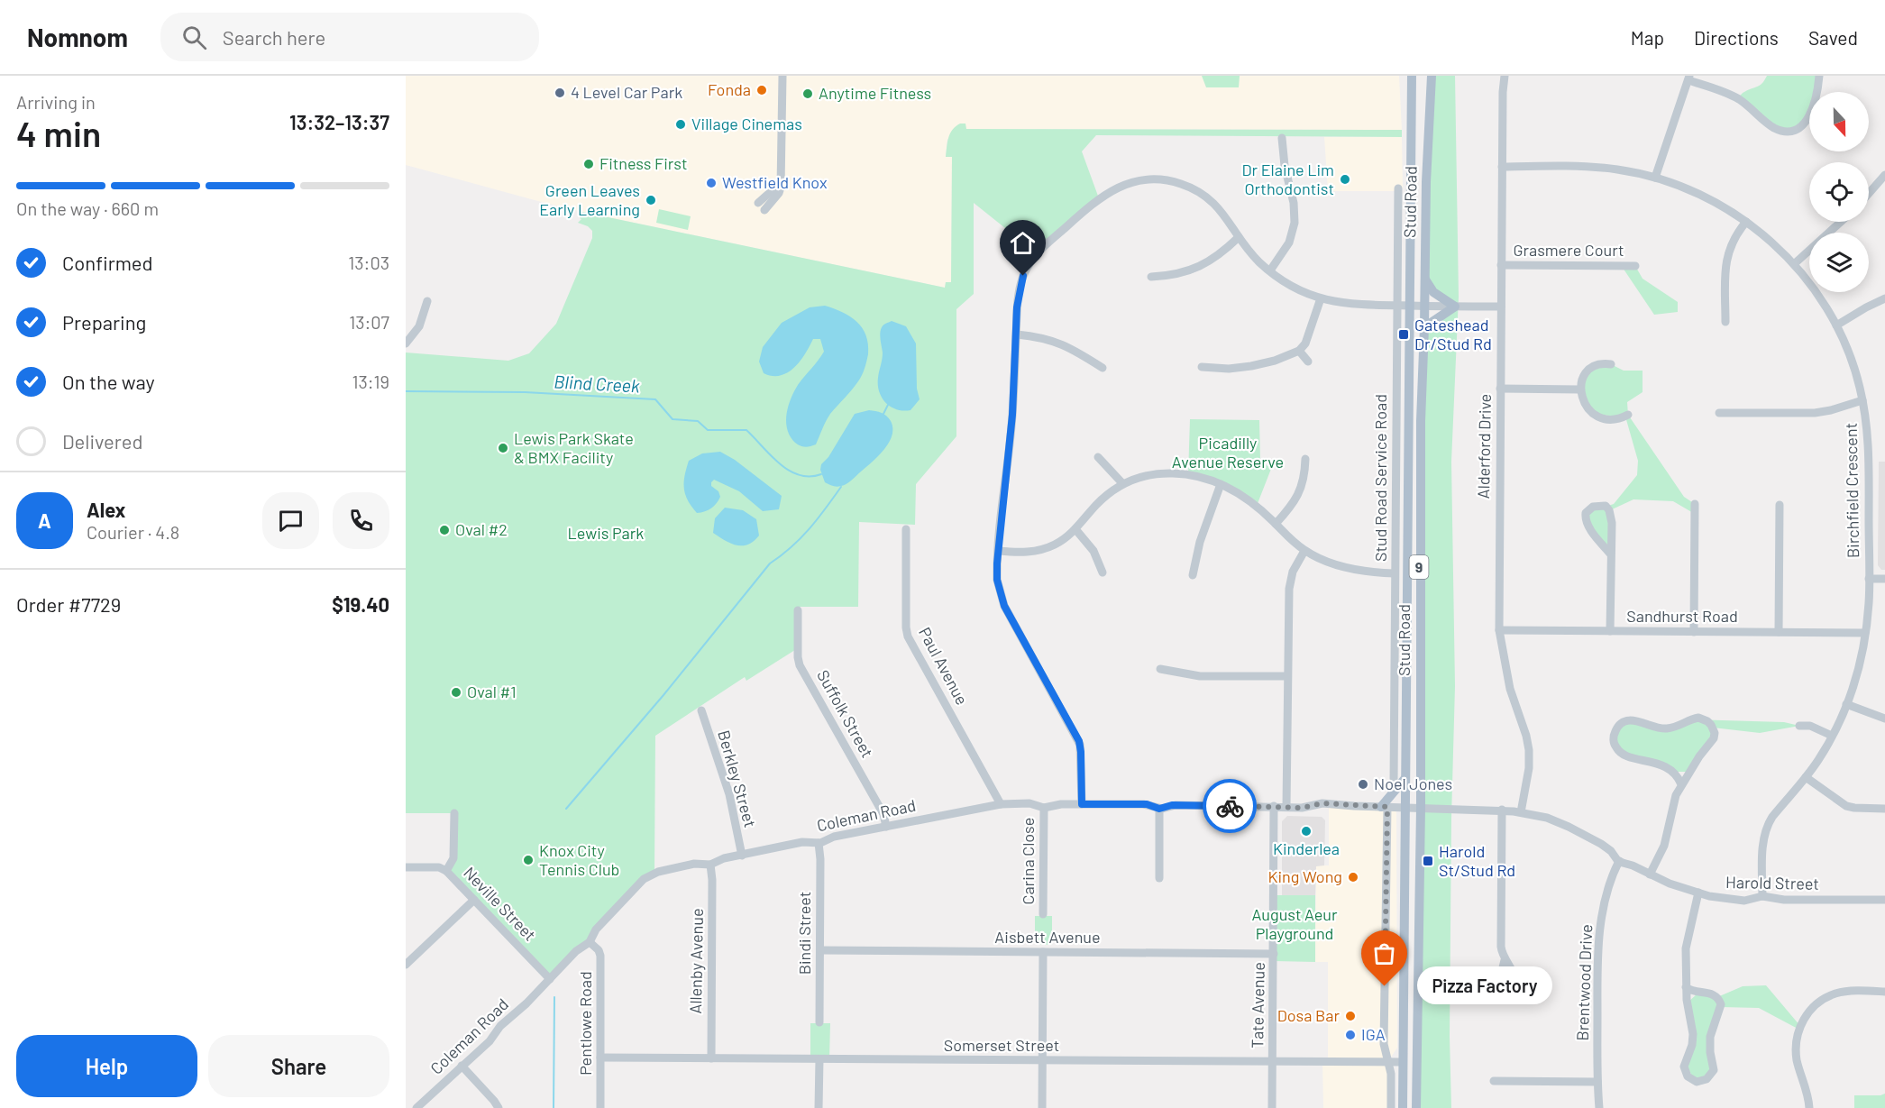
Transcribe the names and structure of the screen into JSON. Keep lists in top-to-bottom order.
{
  "streets": {
    "main road": ["Stud Road", "9"],
    "street": [
      "Grasmere Court",
      "Alderford Drive",
      "Stud Road Service Road",
      "Birchfield Crescent",
      "Sandhurst Road",
      "Paul Avenue",
      "Suffolk Street",
      "Berkley Street",
      "Coleman Road",
      "Carina Close",
      "Harold Street",
      "Neville Street",
      "Bindi Street",
      "Aisbett Avenue",
      "Allenby Avenue",
      "Brentwood Drive",
      "Tate Avenue",
      "Pentlowe Road",
      "Somerset Street"
    ]
  },
  "crossings": [
    ["Stud Road", "Coleman Road"],
    ["Stud Road", "Harold Street"],
    ["Stud Road", "Somerset Street"],
    ["Grasmere Court", "Alderford Drive"],
    ["Alderford Drive", "Birchfield Crescent"],
    ["Alderford Drive", "Sandhurst Road"],
    ["Alderford Drive", "Harold Street"],
    ["Birchfield Crescent", "Sandhurst Road"],
    ["Birchfield Crescent", "Harold Street"],
    ["Paul Avenue", "Coleman Road"],
    ["Suffolk Street", "Coleman Road"],
    ["Berkley Street", "Coleman Road"],
    ["Coleman Road", "Carina Close"],
    ["Coleman Road", "Harold Street"],
    ["Coleman Road", "Neville Street"],
    ["Coleman Road", "Bindi Street"],
    ["Coleman Road", "Allenby Avenue"],
    ["Coleman Road", "Tate Avenue"],
    ["Coleman Road", "Pentlowe Road"],
    ["Harold Street", "Brentwood Drive"],
    ["Bindi Street", "Aisbett Avenue"],
    ["Aisbett Avenue", "Tate Avenue"],
    ["Allenby Avenue", "Somerset Street"],
    ["Tate Avenue", "Somerset Street"],
    ["Pentlowe Road", "Somerset Street"]
  ],
  "water": ["Blind Creek"],
  "parks": ["Picadilly Avenue Reserve", "Lewis Park", "August Aeur Playground"],
  "places": {
    "other": [
      "Fonda",
      "4 Level Car Park",
      "Anytime Fitness",
      "Village Cinemas",
      "Fitness First",
      "Dr Elaine Lim Orthodontist",
      "Westfield Knox",
      "Green Leaves Early Learning",
      "Lewis Park Skate & BMX Facility",
      "Oval #2",
      "Oval #1",
      "Noel Jones",
      "Kinderlea",
      "Knox City Tennis Club",
      "King Wong",
      "Pizza Factory",
      "Dosa Bar",
      "IGA"
    ],
    "transit": ["Gateshead Dr/Stud Rd", "Harold St/Stud Rd"]
  },
  "north": "bottom",
  "page": {
    "header": "Nomnom",
    "search": "Search here",
    "nav": ["Map", "Directions", "Saved"],
    "heading": ["4 min", "Arriving in", "13:32–13:37"],
    "panel": [
      "Alex",
      "Courier · 4.8",
      "Order #7729",
      "$19.40"
    ],
    "bar": "On the way · 660 m",
    "list": [
      ["Confirmed", "13:03"],
      ["Preparing", "13:07"],
      ["On the way", "13:19"],
      "Delivered"
    ],
    "round": "A",
    "bubble": "Pizza Factory",
    "buttons": ["Help", "Share"]
  }
}
